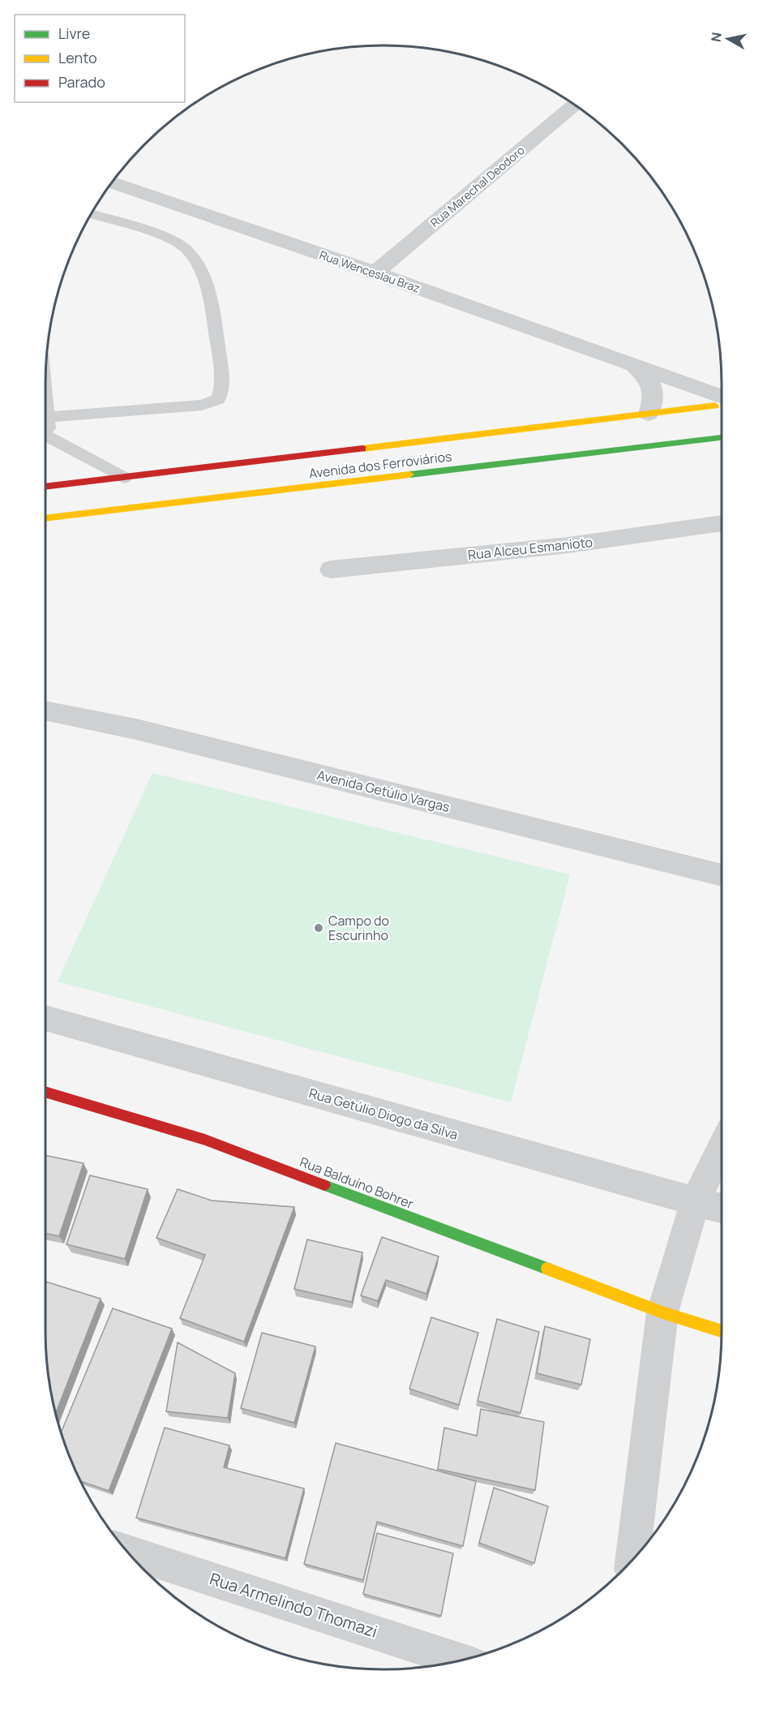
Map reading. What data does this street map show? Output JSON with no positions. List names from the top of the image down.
{
  "streets": {
    "main road": ["Avenida dos Ferroviários", "Rua Balduíno Bohrer"],
    "street": [
      "Rua Marechal Deodoro",
      "Rua Wenceslau Braz",
      "Rua Alceu Esmanioto",
      "Avenida Getúlio Vargas",
      "Rua Getúlio Diogo da Silva",
      "Rua Armelindo Thomazi"
    ]
  },
  "crossings": [
    ["Rua Marechal Deodoro", "Rua Wenceslau Braz"],
    ["Rua Wenceslau Braz", "Avenida dos Ferroviários"]
  ],
  "places": ["Campo do Escurinho"],
  "legend": ["Livre", "Lento", "Parado"],
  "north": "left"
}
